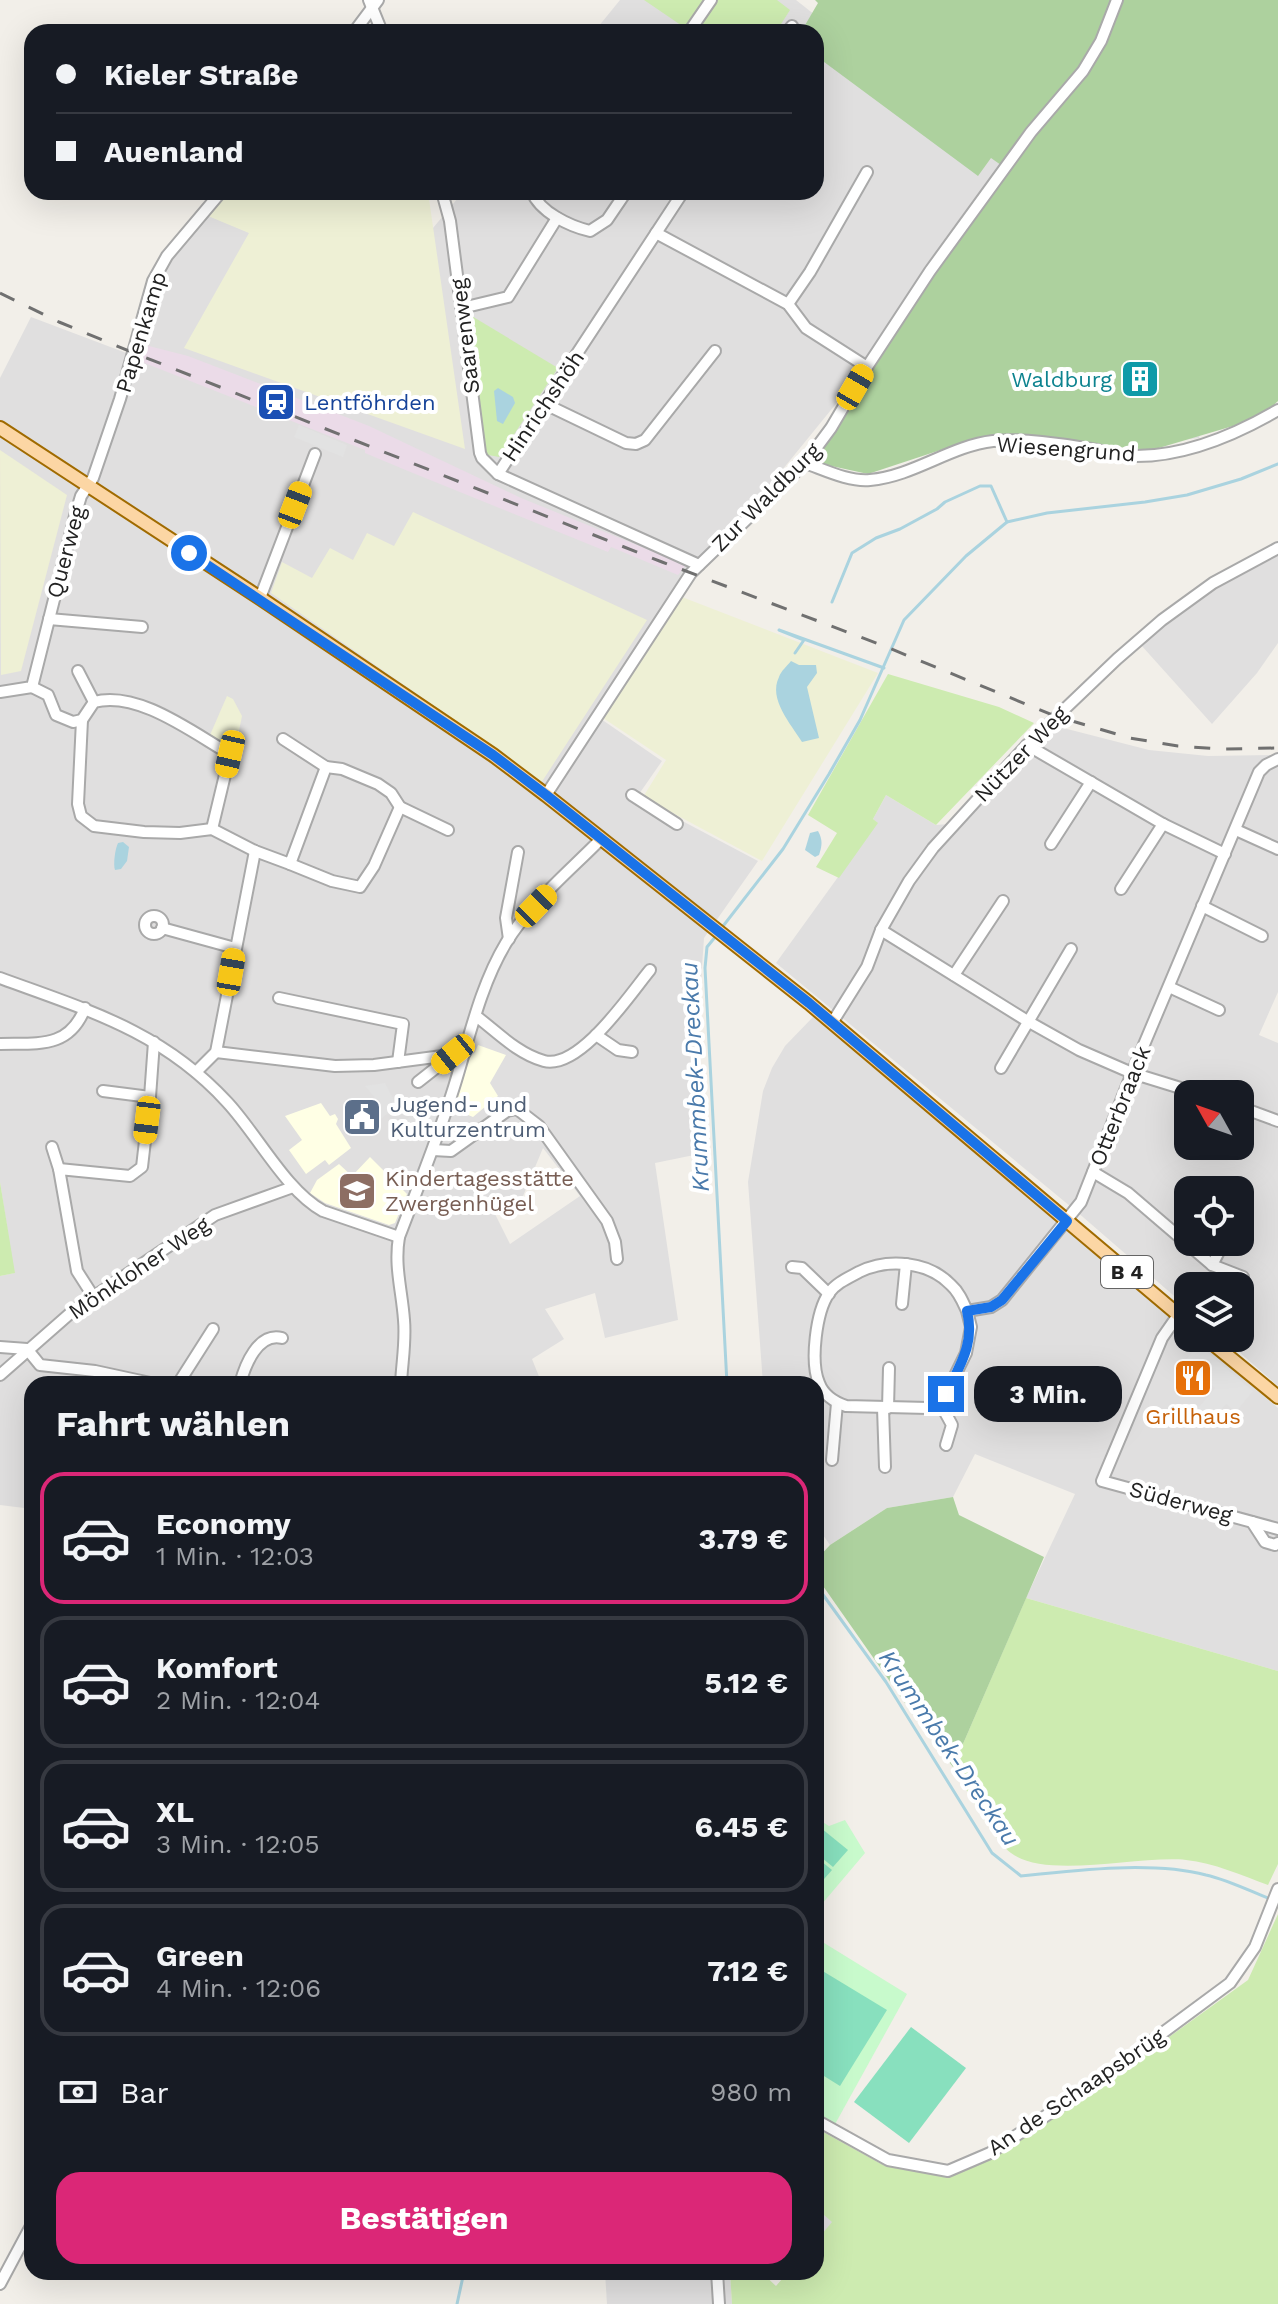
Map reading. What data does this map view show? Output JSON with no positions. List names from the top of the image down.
{
  "streets": {
    "main road": ["B 4"],
    "street": [
      "Papenkamp",
      "Saarenweg",
      "Hinrichshöh",
      "Wiesengrund",
      "Zur Waldburg",
      "Querweg",
      "Nützer Weg",
      "Otterbraack",
      "Mönkloher Weg",
      "Süderweg",
      "An de Schaapsbrüg"
    ]
  },
  "crossings": [
    ["Papenkamp", "Querweg"],
    ["Papenkamp", "B 4"],
    ["Saarenweg", "Hinrichshöh"],
    ["Hinrichshöh", "Zur Waldburg"],
    ["Wiesengrund", "Zur Waldburg"],
    ["Zur Waldburg", "B 4"],
    ["Querweg", "B 4"],
    ["Nützer Weg", "B 4"],
    ["Otterbraack", "B 4"]
  ],
  "water": ["Krummbek-Dreckau"],
  "places": {
    "building": ["Waldburg"],
    "station": ["Lentföhrden"],
    "public building": ["Jugend- und Kulturzentrum"],
    "school or university": ["Kindertagesstätte Zwergenhügel"],
    "restaurant": ["Grillhaus"]
  },
  "north": "top left",
  "page": {
    "banner": ["Kieler Straße", "Auenland"],
    "bubble": "3 Min.",
    "heading": "Fahrt wählen",
    "list": [
      {
        "name": "Economy",
        "note": "1 Min. · 12:03",
        "value": "3.79 €"
      },
      {
        "name": "Komfort",
        "note": "2 Min. · 12:04",
        "value": "5.12 €"
      },
      {
        "name": "XL",
        "note": "3 Min. · 12:05",
        "value": "6.45 €"
      },
      {
        "name": "Green",
        "note": "4 Min. · 12:06",
        "value": "7.12 €"
      }
    ],
    "pay": ["Bar", "980 m"],
    "buttons": "Bestätigen"
  }
}
